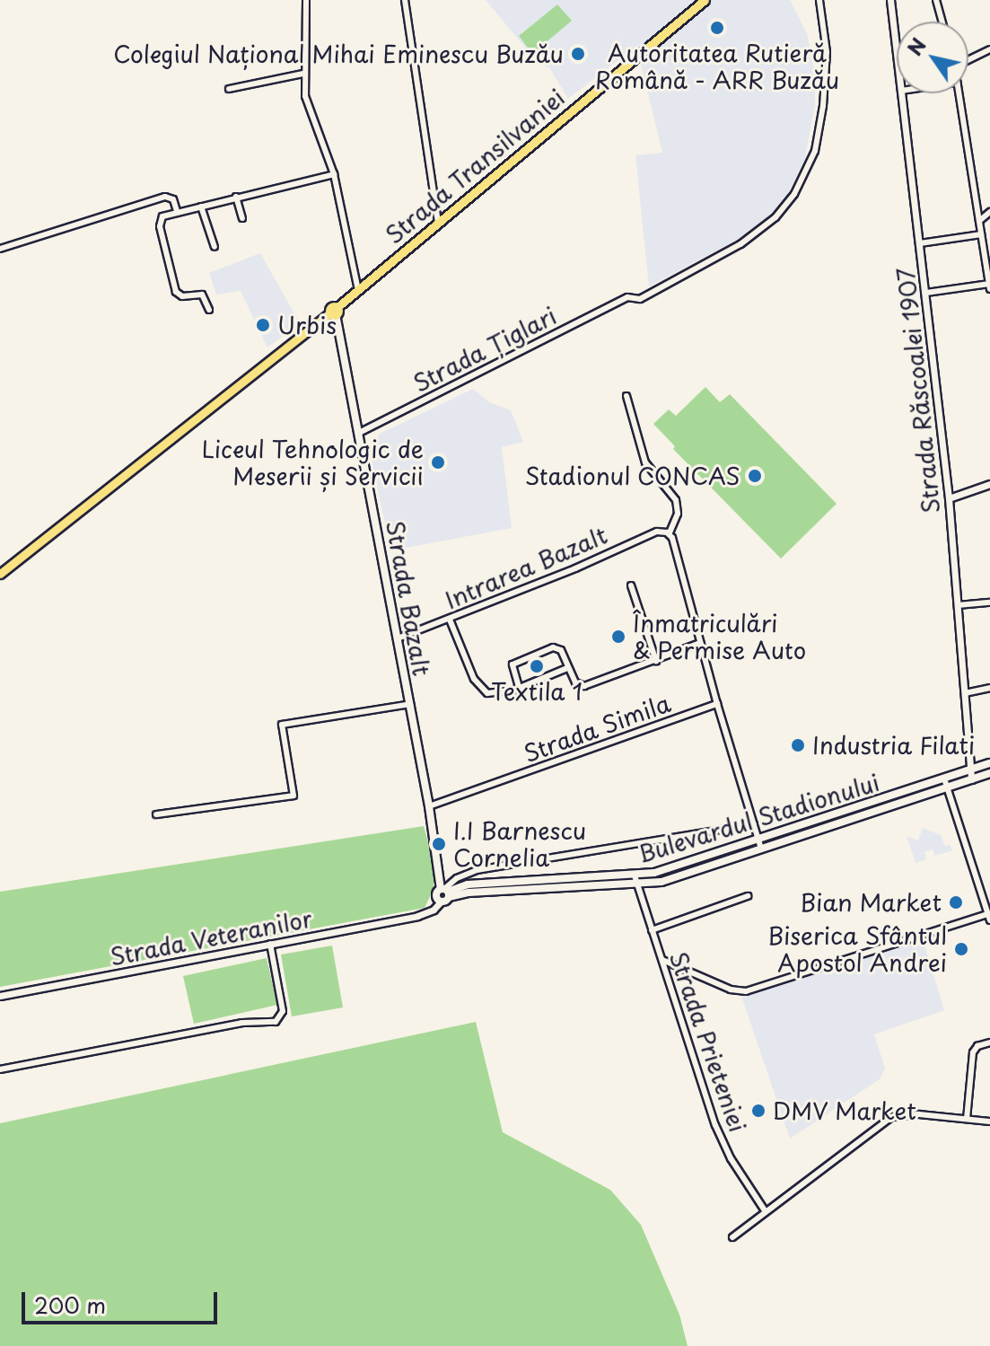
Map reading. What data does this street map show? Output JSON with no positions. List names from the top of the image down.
{
  "streets": {
    "main road": ["Strada Transilvaniei", "Strada Bazalt", "Bulevardul Stadionului"],
    "street": [
      "Strada Țiglari",
      "Strada Răscoalei 1907",
      "Intrarea Bazalt",
      "Strada Simila",
      "Strada Veteranilor",
      "Strada Prieteniei"
    ]
  },
  "crossings": [
    ["Strada Transilvaniei", "Strada Bazalt"],
    ["Strada Țiglari", "Strada Bazalt"],
    ["Strada Răscoalei 1907", "Bulevardul Stadionului"],
    ["Intrarea Bazalt", "Strada Bazalt"],
    ["Strada Bazalt", "Strada Simila"],
    ["Strada Bazalt", "Bulevardul Stadionului"],
    ["Strada Bazalt", "Strada Veteranilor"],
    ["Bulevardul Stadionului", "Strada Veteranilor"],
    ["Bulevardul Stadionului", "Strada Prieteniei"]
  ],
  "places": [
    "Autoritatea Rutieră Română - ARR Buzău",
    "Colegiul Național Mihai Eminescu Buzău",
    "Urbis",
    "Liceul Tehnologic de Meserii și Servicii",
    "Stadionul CONCAS",
    "Înmatriculări & Permise Auto",
    "Textila 1",
    "Industria Filati",
    "I.I Barnescu Cornelia",
    "Bian Market",
    "Biserica Sfântul Apostol Andrei",
    "DMV Market"
  ],
  "scale_bar": "200 m",
  "north": "top left"
}
